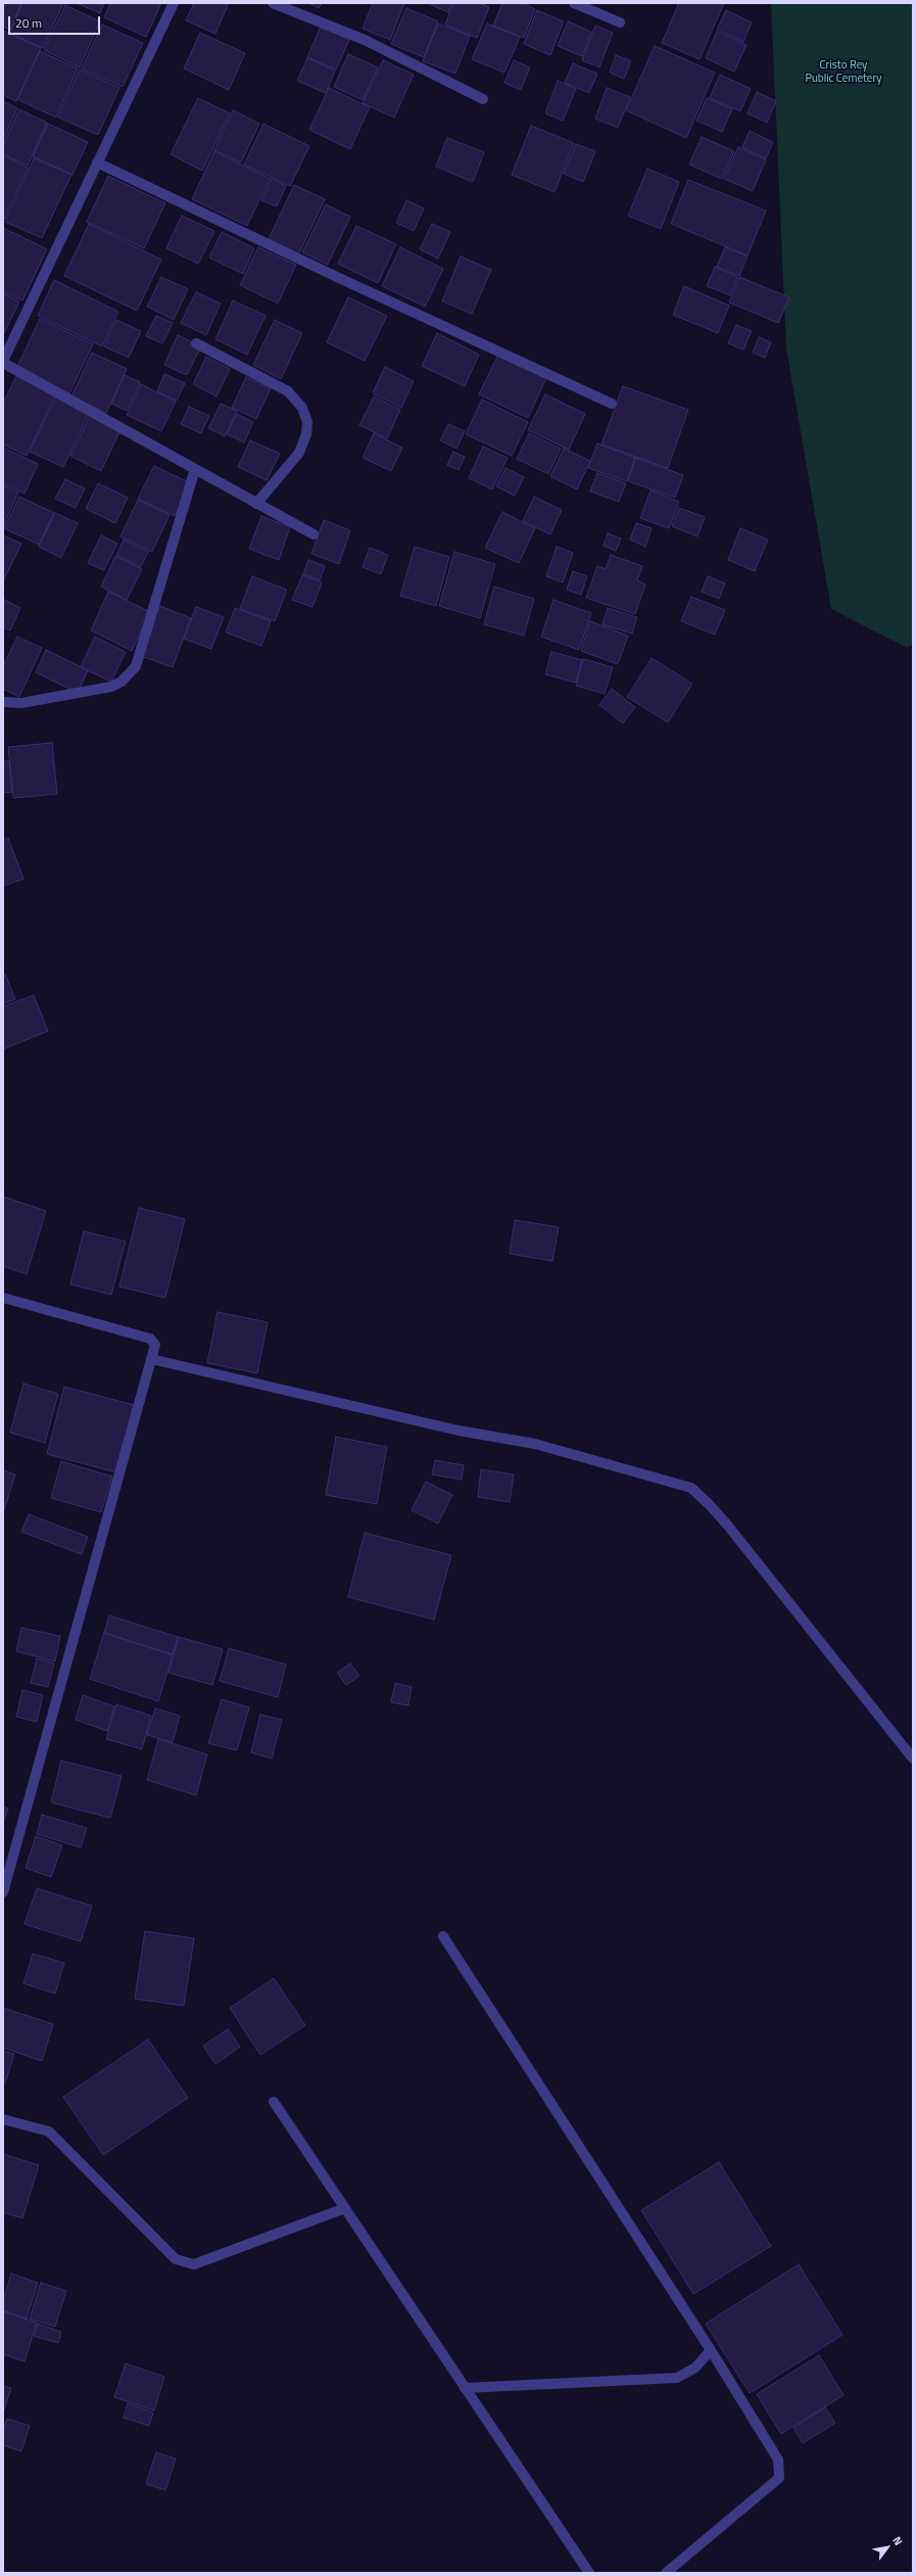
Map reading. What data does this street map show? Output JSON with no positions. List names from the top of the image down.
{
  "parks": ["Cristo Rey Public Cemetery"],
  "scale_bar": "20 m",
  "north": "top right"
}
